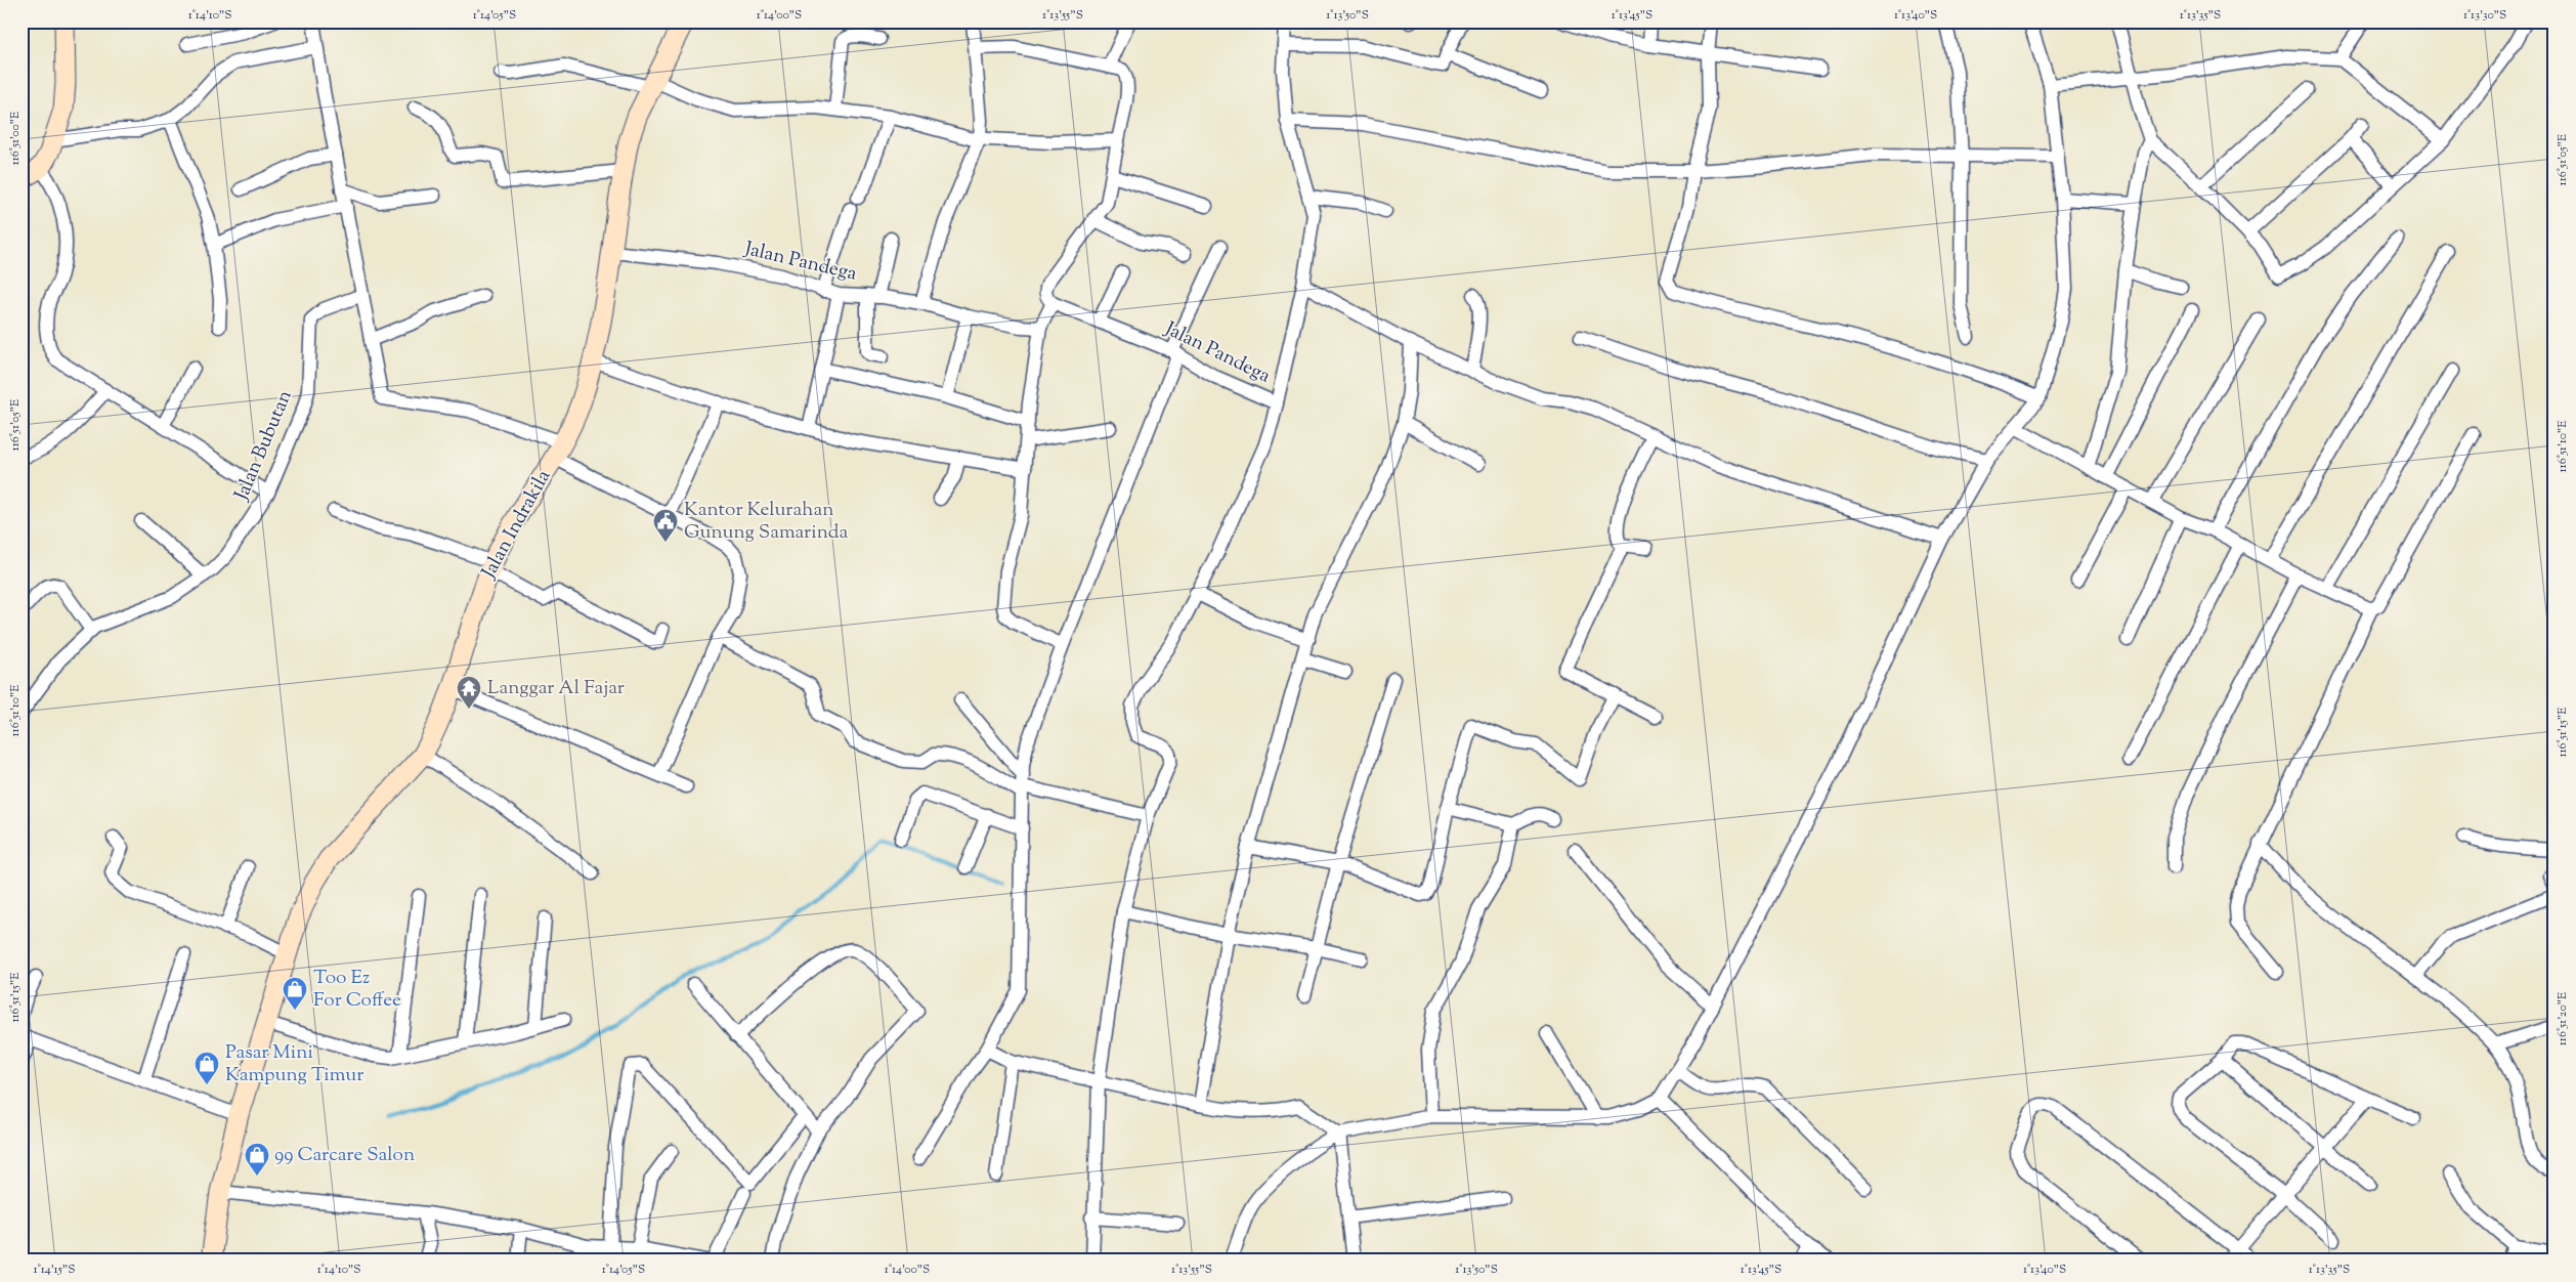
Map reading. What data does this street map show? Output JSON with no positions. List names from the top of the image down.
{
  "streets": {
    "street": ["Jalan Pandega", "Jalan Bubutan", "Jalan Indrakila"]
  },
  "crossings": [
    ["Jalan Pandega", "Jalan Indrakila"]
  ],
  "places": {
    "public building": ["Kantor Kelurahan Gunung Samarinda"],
    "temple": ["Langgar Al Fajar"],
    "shop": ["Too Ez For Coffee", "Pasar Mini Kampung Timur", "99 Carcare Salon"]
  },
  "coordinates": [
    "1°14'10\"S",
    "1°14'05\"S",
    "1°14'00\"S",
    "1°13'55\"S",
    "1°13'50\"S",
    "1°13'45\"S",
    "1°13'40\"S",
    "1°13'35\"S",
    "1°13'30\"S",
    "116°51'00\"E",
    "116°51'05\"E",
    "116°51'10\"E",
    "116°51'15\"E",
    "116°51'20\"E",
    "1°14'15\"S"
  ]
}
